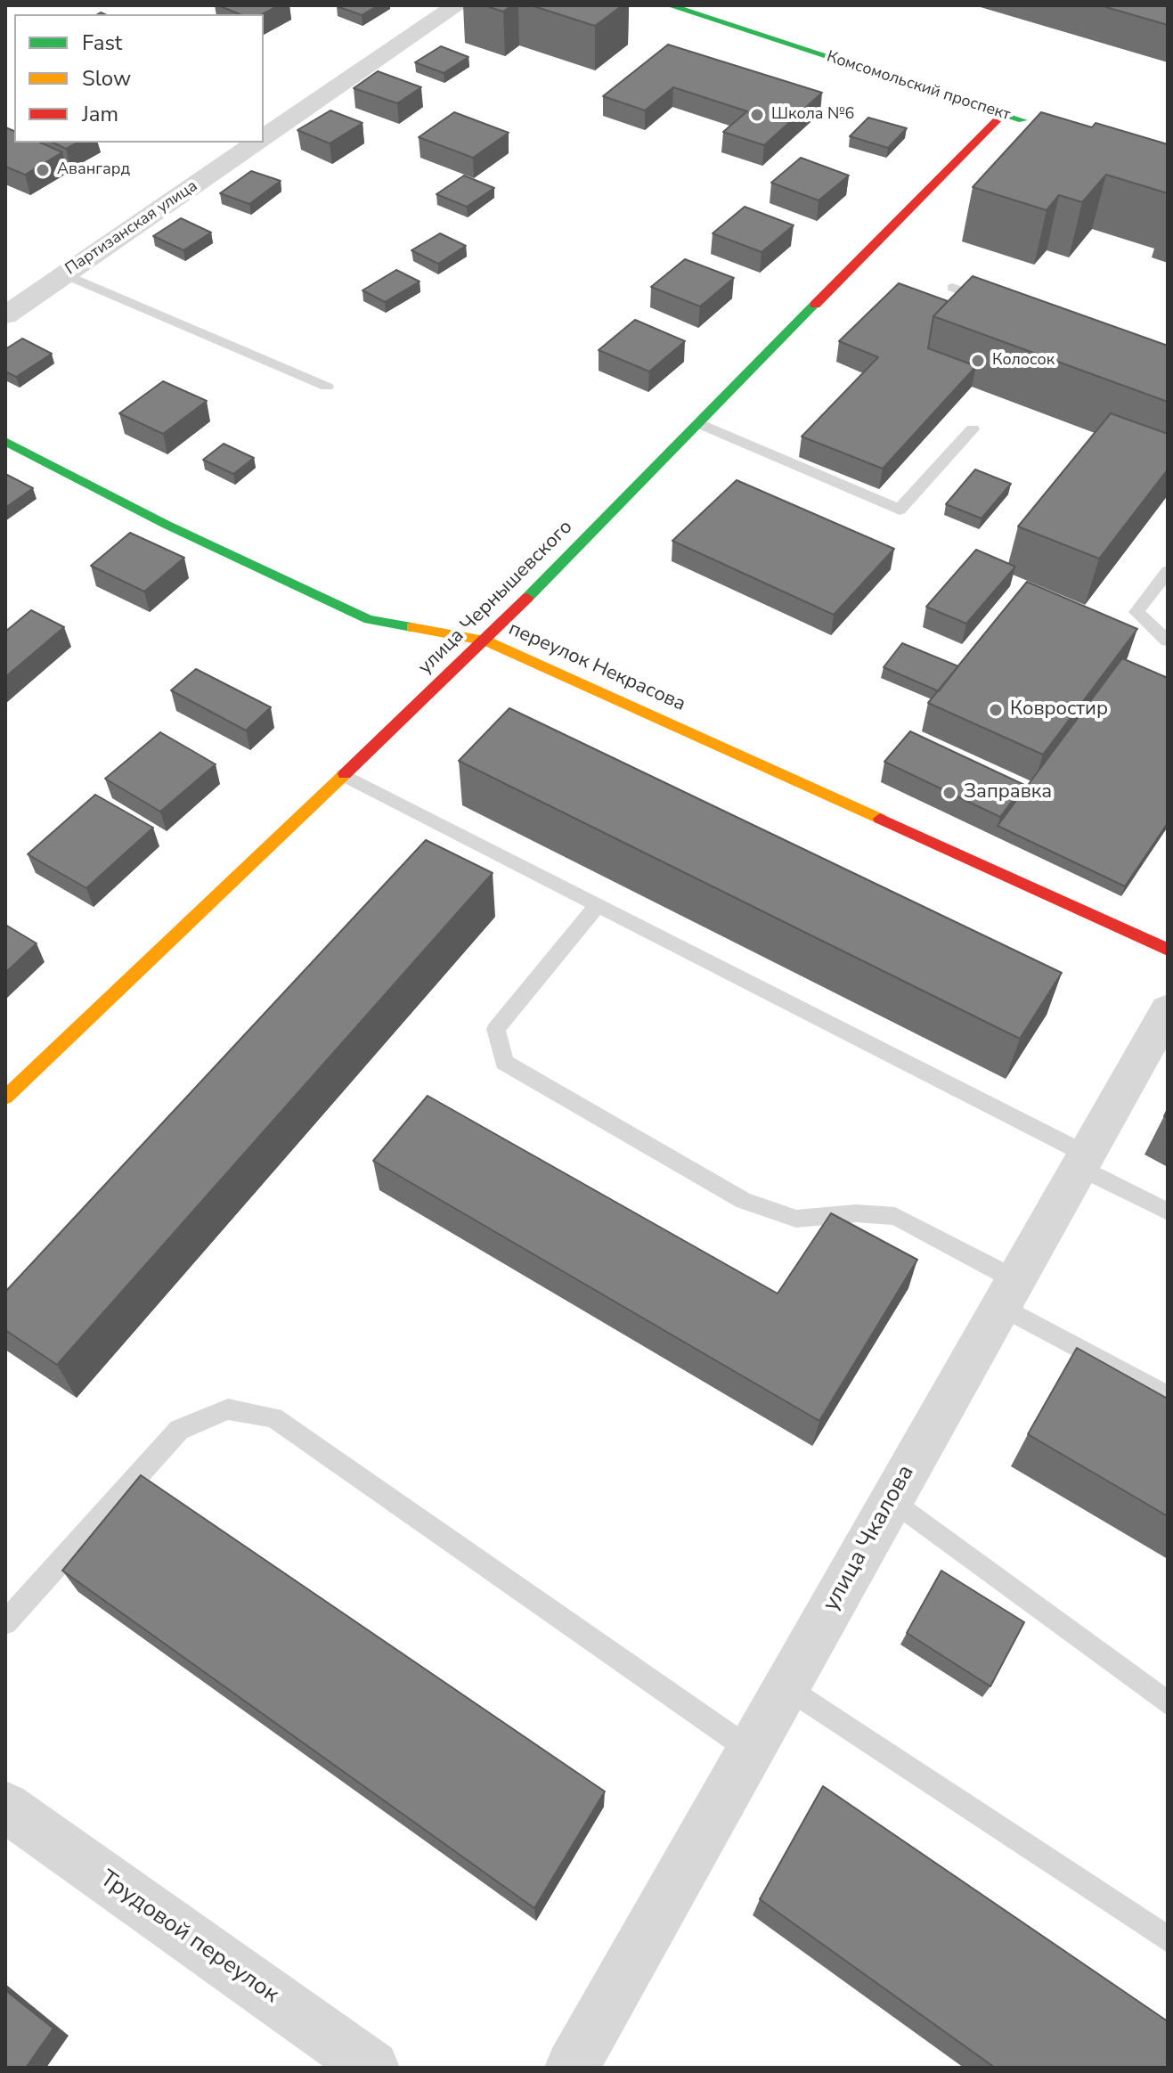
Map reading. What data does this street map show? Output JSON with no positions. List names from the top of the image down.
{
  "streets": {
    "street": [
      "Комсомольский проспект",
      "Партизанская улица",
      "улица Чернышевского",
      "переулок Некрасова",
      "улица Чкалова",
      "Трудовой переулок"
    ]
  },
  "crossings": [
    ["Комсомольский проспект", "улица Чернышевского"],
    ["улица Чернышевского", "переулок Некрасова"]
  ],
  "places": [
    "Школа №6",
    "Авангард",
    "Колосок",
    "Ковростир",
    "Заправка"
  ],
  "legend": ["Fast", "Slow", "Jam"]
}
